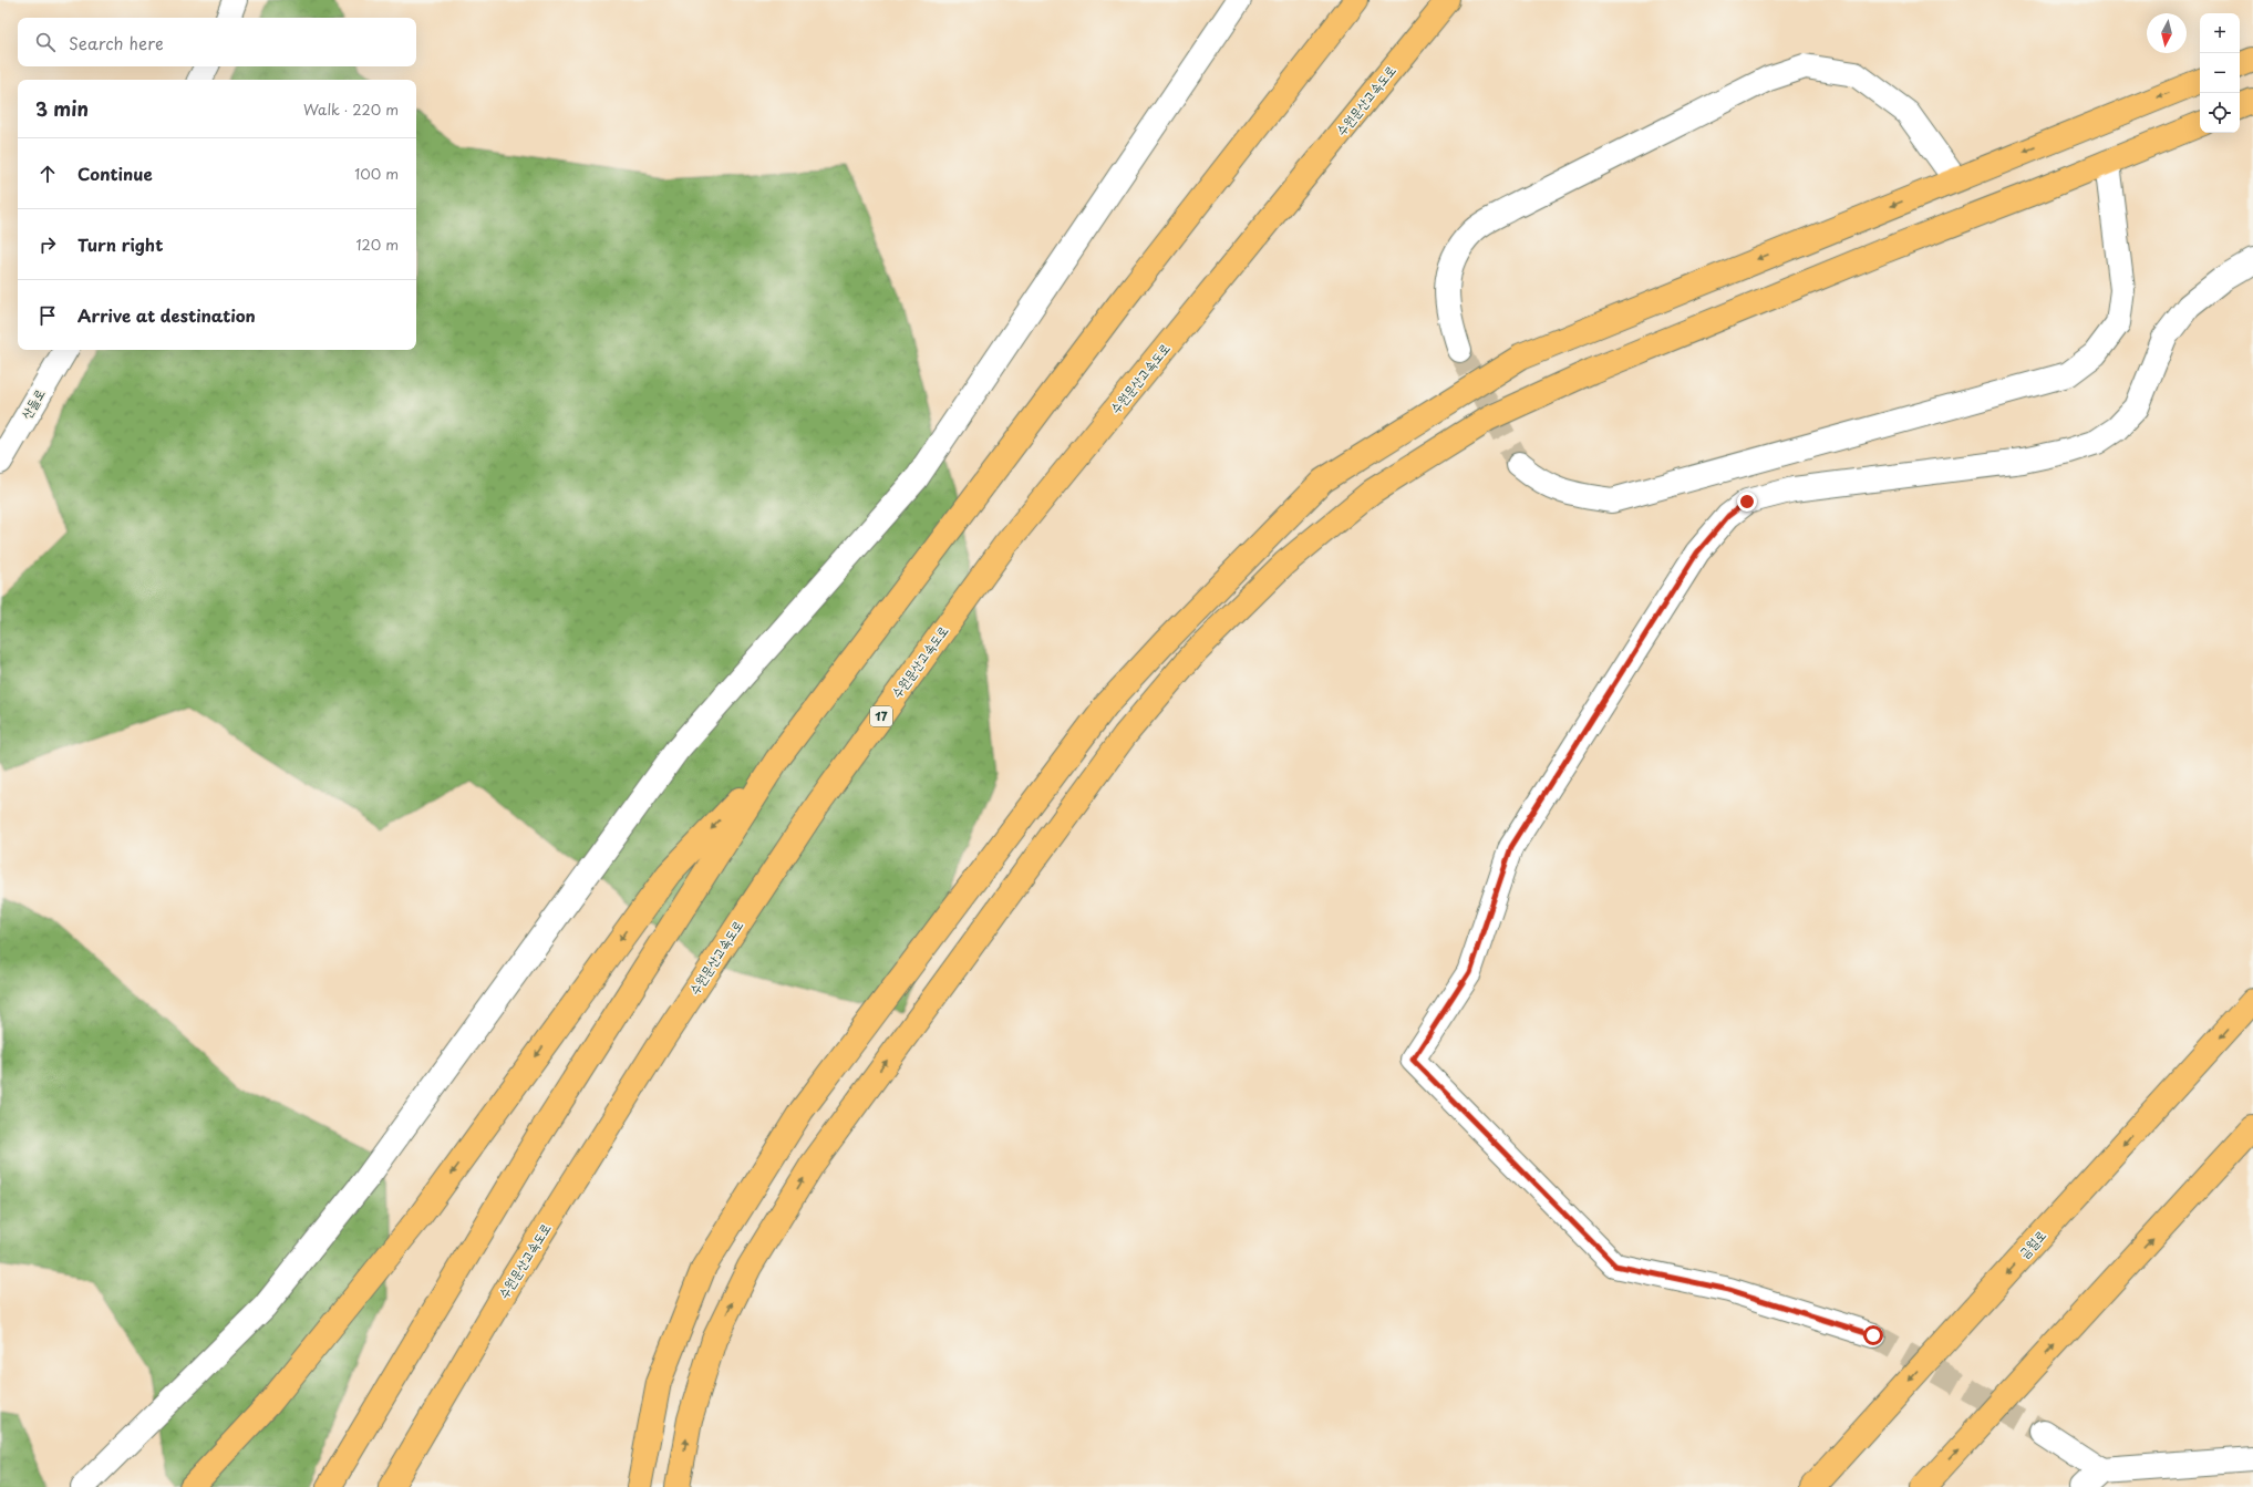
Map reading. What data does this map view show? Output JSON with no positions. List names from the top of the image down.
{
  "streets": {
    "main road": ["수원문산고속도로", "17", "금월로"],
    "street": ["산들로"]
  },
  "north": "bottom",
  "page": {
    "map_buttons": ["+", "−"],
    "search": "Search here",
    "heading": ["3 min", "Walk · 220 m"],
    "list": [
      ["Continue", "100 m"],
      ["Turn right", "120 m"],
      "Arrive at destination"
    ]
  }
}
